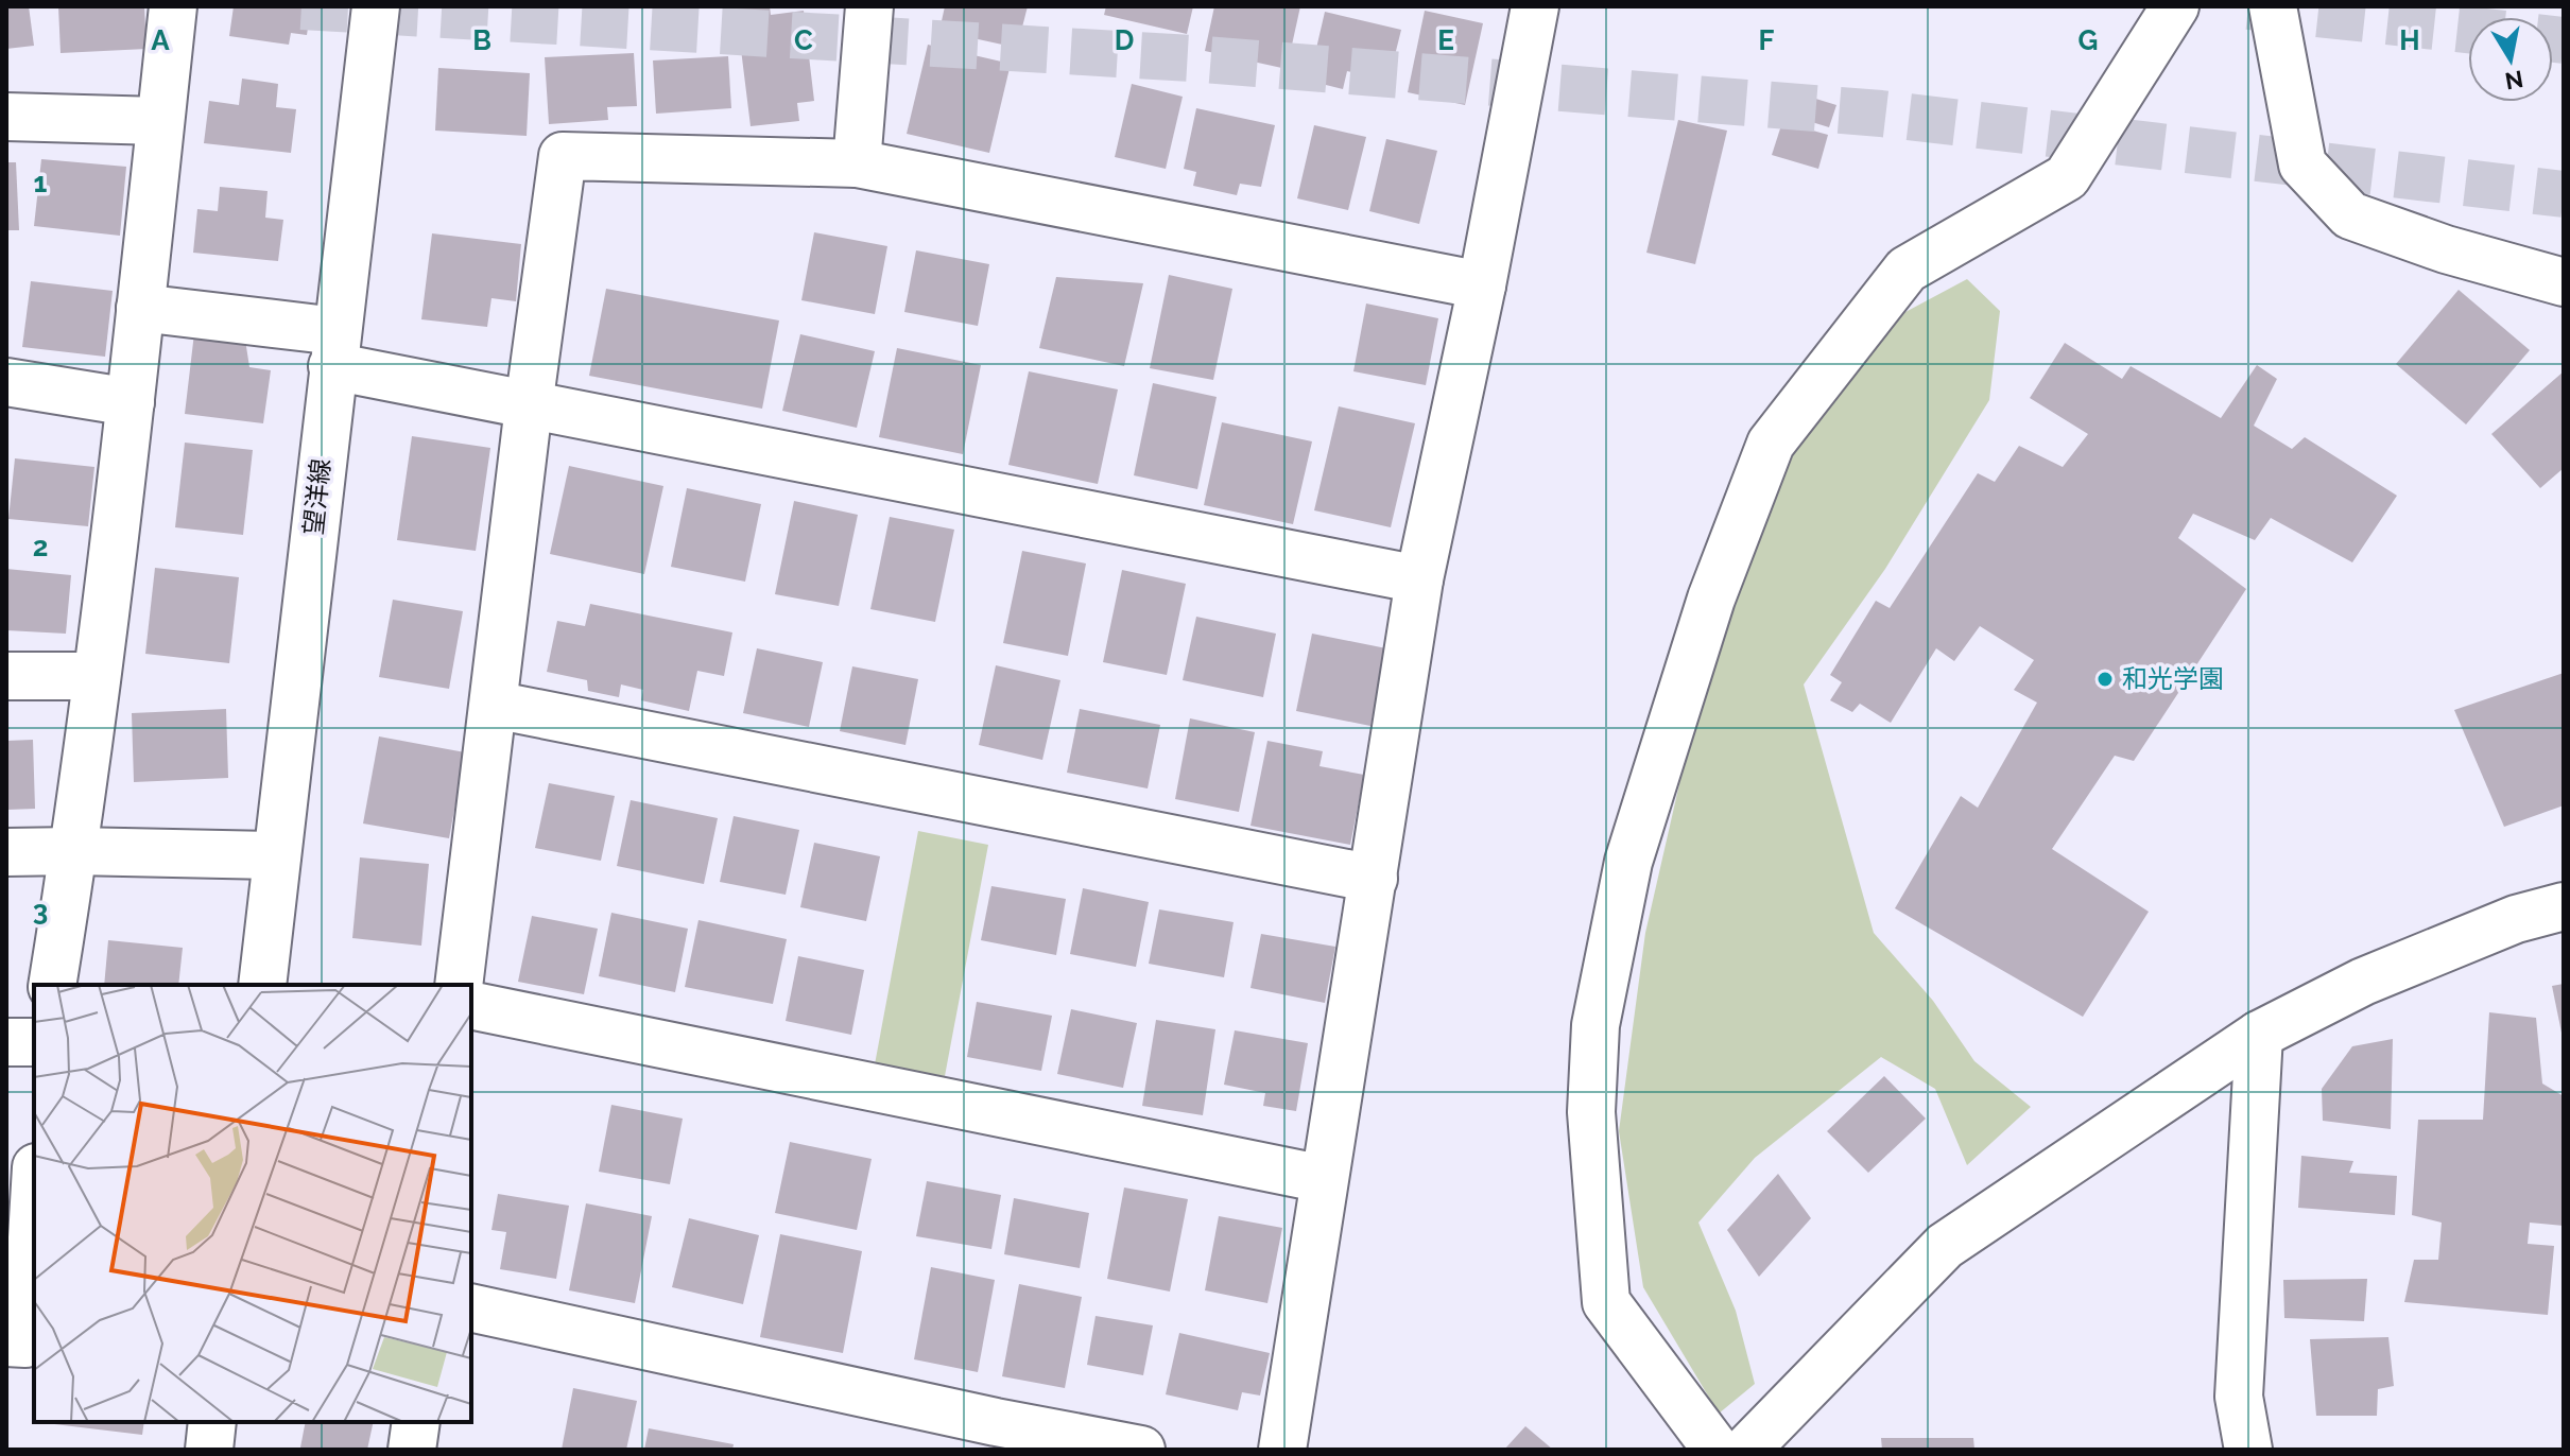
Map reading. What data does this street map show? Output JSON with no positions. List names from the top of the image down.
{
  "streets": {
    "street": ["望洋線"]
  },
  "places": ["和光学園"],
  "north": "bottom",
  "grid": {
    "columns": [
      "A",
      "B",
      "C",
      "D",
      "E",
      "F",
      "G",
      "H"
    ],
    "rows": ["1", "2", "3"]
  }
}
